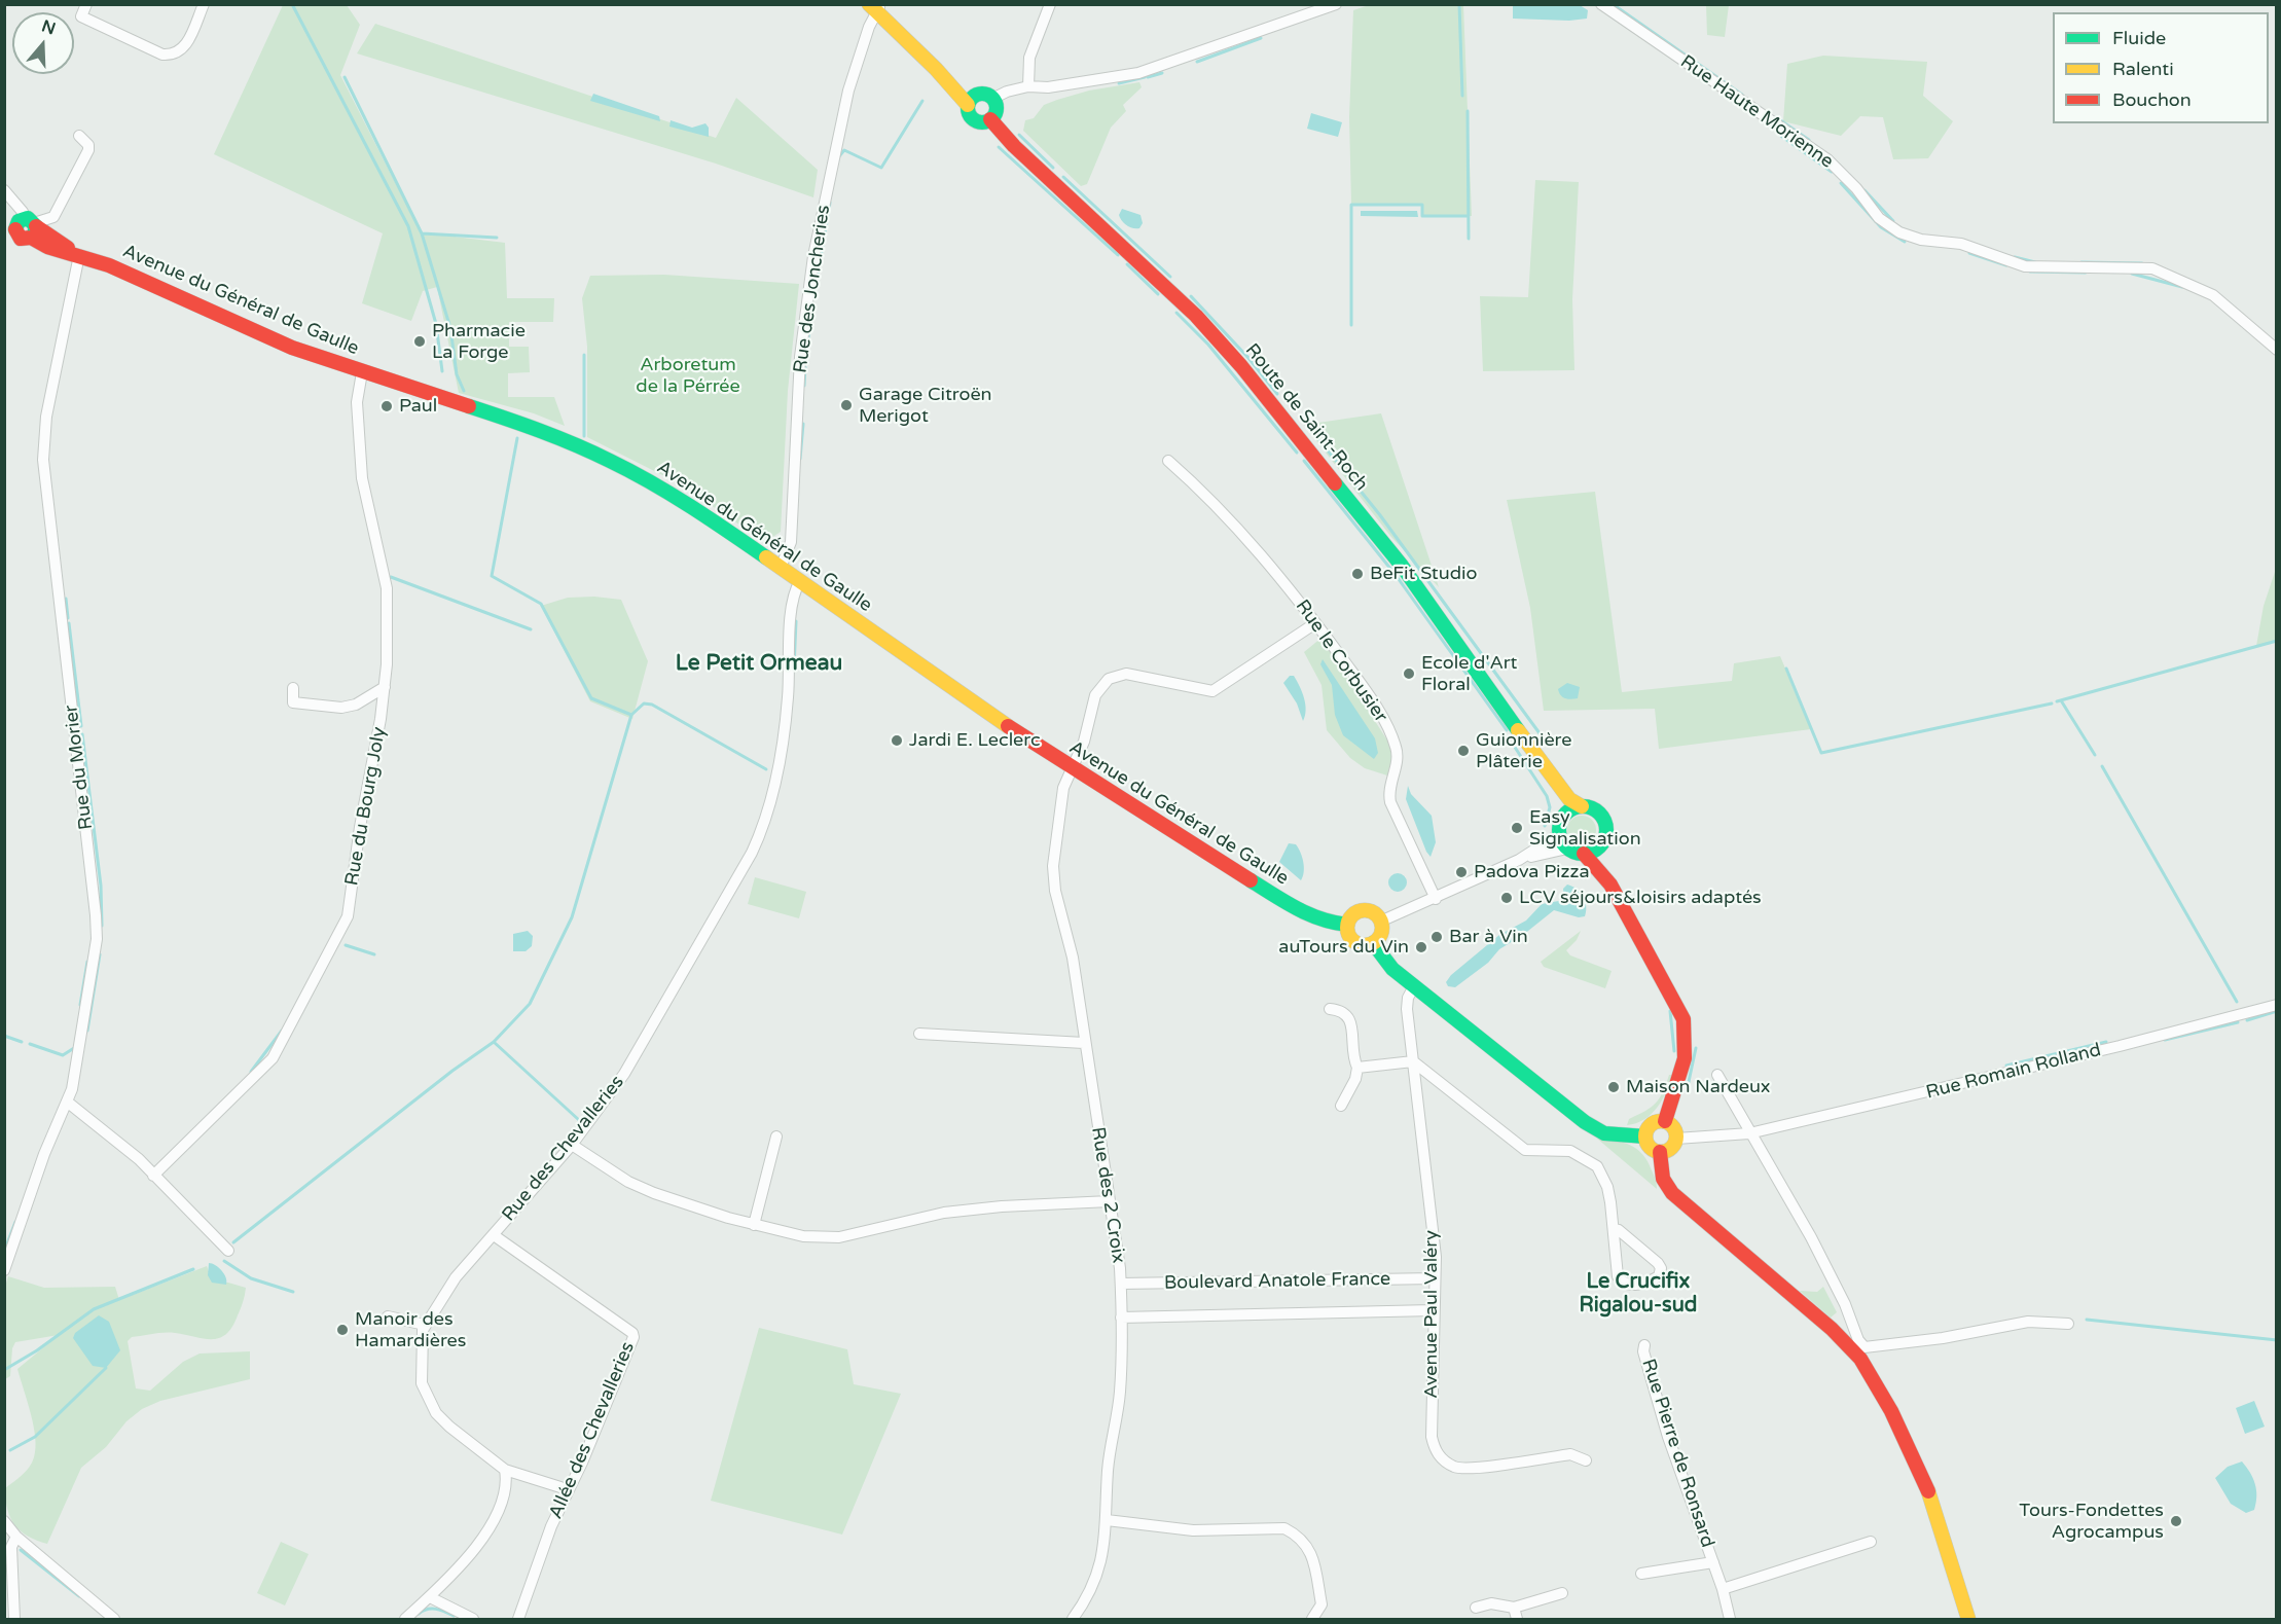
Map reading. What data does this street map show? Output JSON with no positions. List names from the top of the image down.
{
  "streets": {
    "street": [
      "Rue Haute Morienne",
      "Rue des Joncheries",
      "Avenue du Général de Gaulle",
      "Route de Saint-Roch",
      "Rue le Corbusier",
      "Rue du Morier",
      "Rue du Bourg Joly",
      "Rue Romain Rolland",
      "Rue des Chevalleries",
      "Rue des 2 Croix",
      "Boulevard Anatole France",
      "Avenue Paul Valéry",
      "Allée des Chevalleries",
      "Rue Pierre de Ronsard"
    ]
  },
  "crossings": [
    ["Rue des Joncheries", "Avenue du Général de Gaulle"],
    ["Avenue du Général de Gaulle", "Rue du Morier"],
    ["Avenue du Général de Gaulle", "Rue du Bourg Joly"],
    ["Avenue du Général de Gaulle", "Rue des Chevalleries"],
    ["Avenue du Général de Gaulle", "Rue des 2 Croix"],
    ["Rue le Corbusier", "Rue des 2 Croix"],
    ["Rue des Chevalleries", "Allée des Chevalleries"],
    ["Rue des 2 Croix", "Boulevard Anatole France"],
    ["Boulevard Anatole France", "Avenue Paul Valéry"]
  ],
  "districts": ["Le Petit Ormeau", "Le Crucifix Rigalou-sud"],
  "parks": ["Arboretum de la Pérrée"],
  "places": [
    "Pharmacie La Forge",
    "Garage Citroën Merigot",
    "Paul",
    "BeFit Studio",
    "Ecole d'Art Floral",
    "Jardi E. Leclerc",
    "Guionnière Plâterie",
    "Easy Signalisation",
    "Padova Pizza",
    "LCV séjours&loisirs adaptés",
    "Bar à Vin",
    "auTours du Vin",
    "Maison Nardeux",
    "Manoir des Hamardières",
    "Tours-Fondettes Agrocampus"
  ],
  "legend": ["Fluide", "Ralenti", "Bouchon"],
  "north": "top"
}
